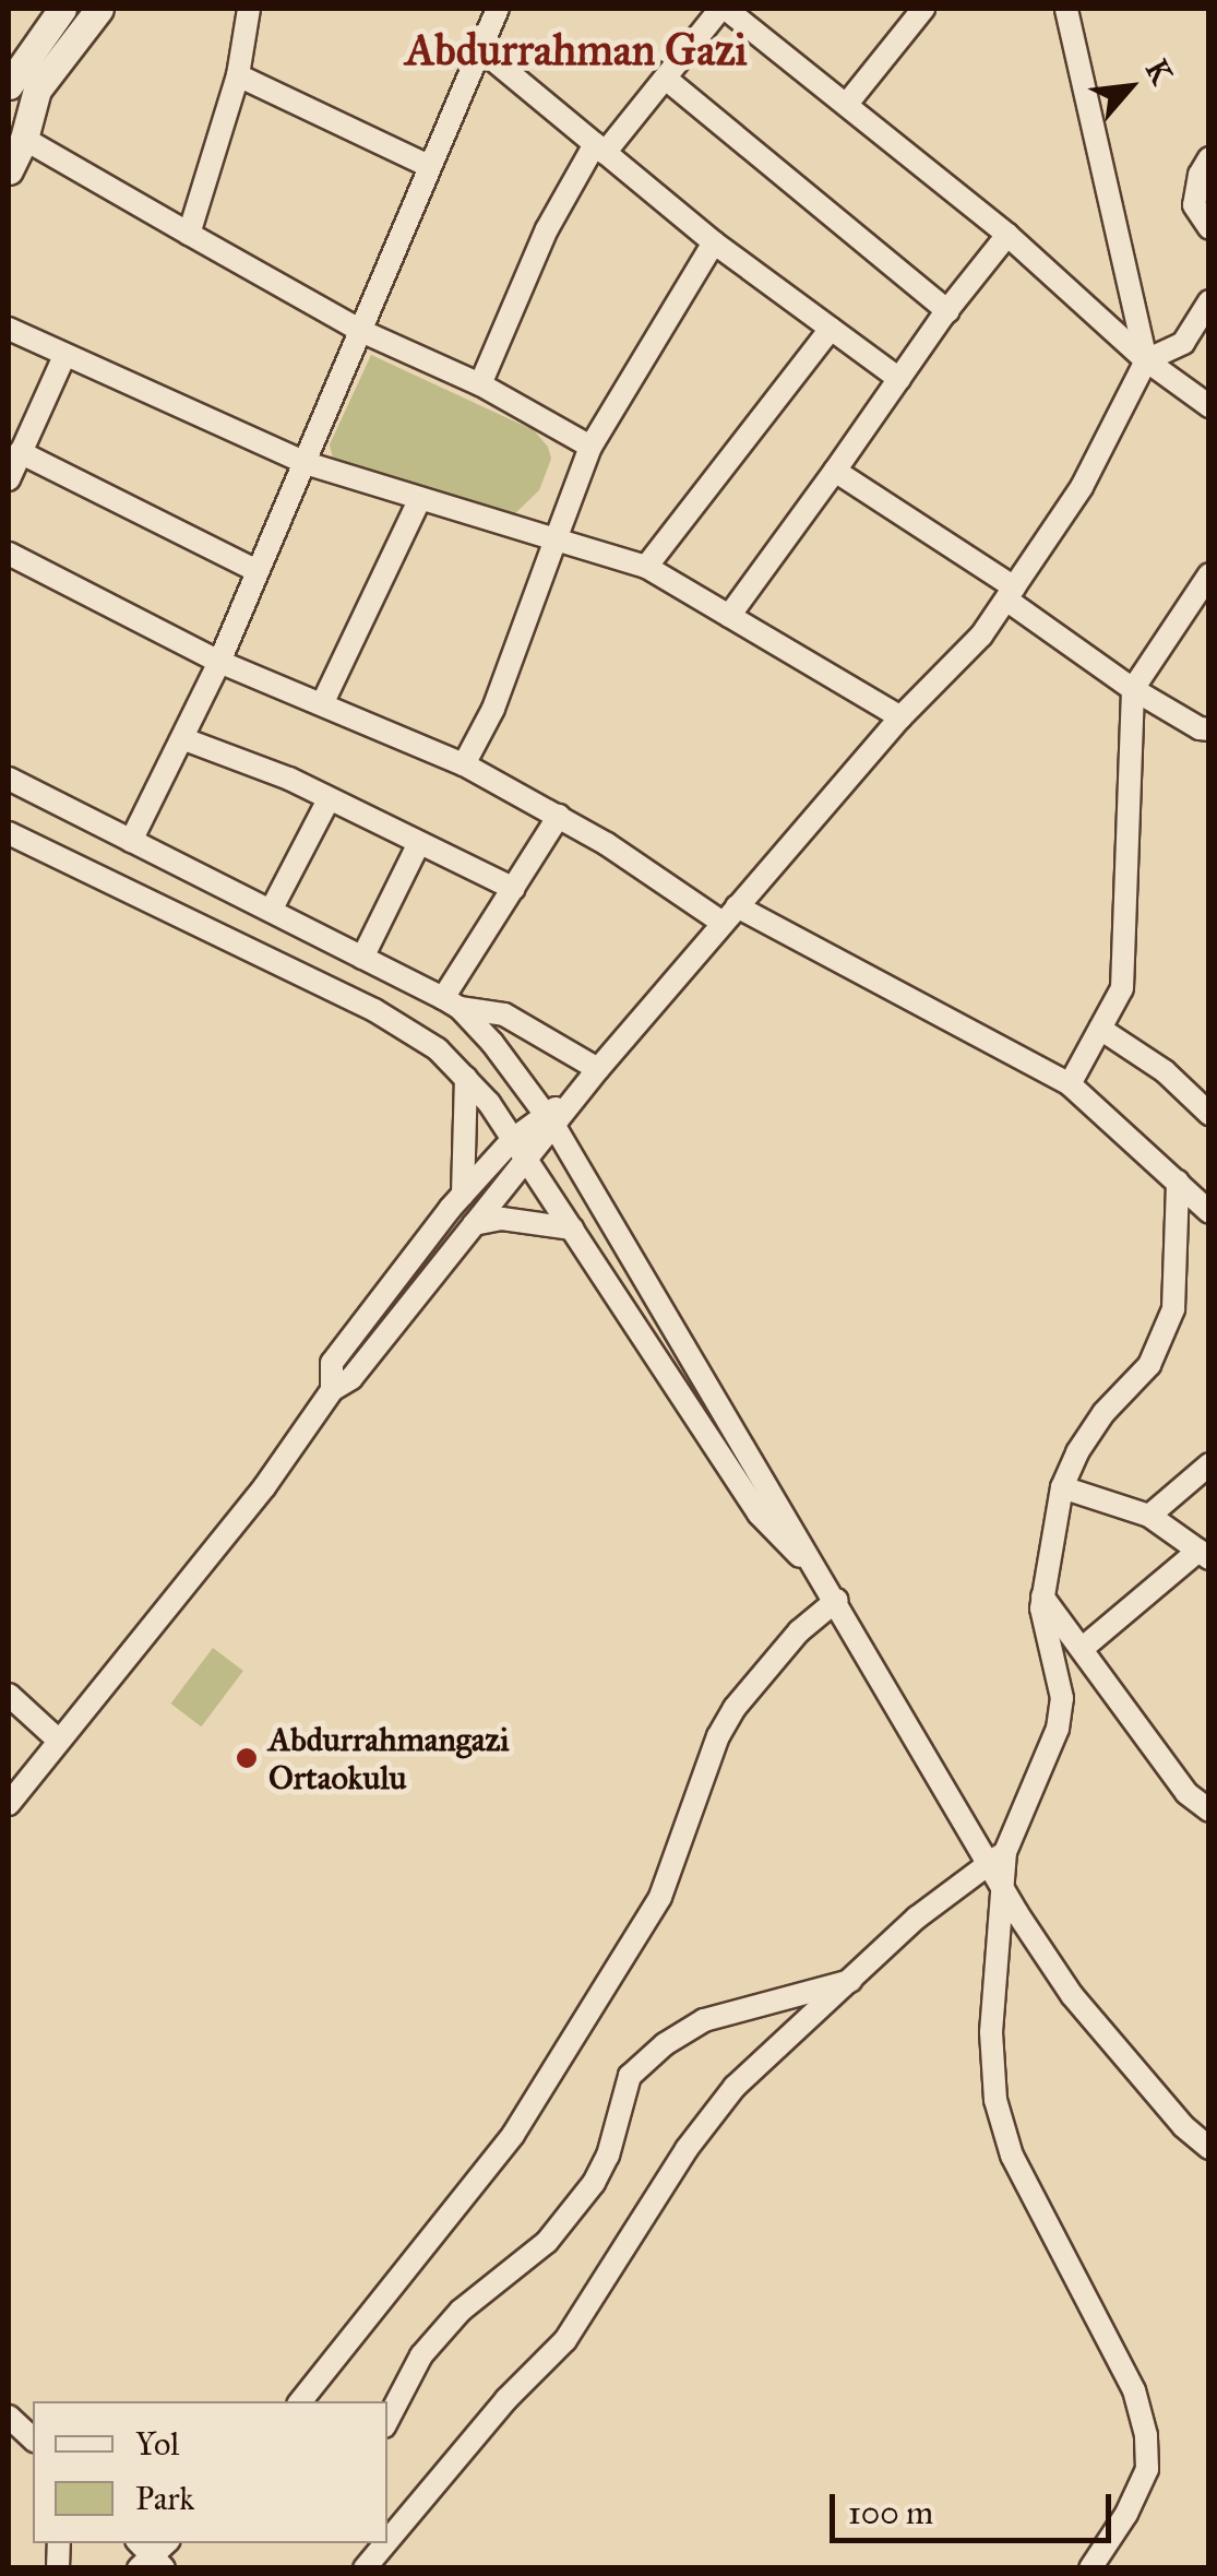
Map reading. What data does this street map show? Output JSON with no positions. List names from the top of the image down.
{
  "districts": ["Abdurrahman Gazi"],
  "places": ["Abdurrahmangazi Ortaokulu"],
  "legend": ["Yol", "Park"],
  "scale_bar": "100 m",
  "north": "top right"
}
